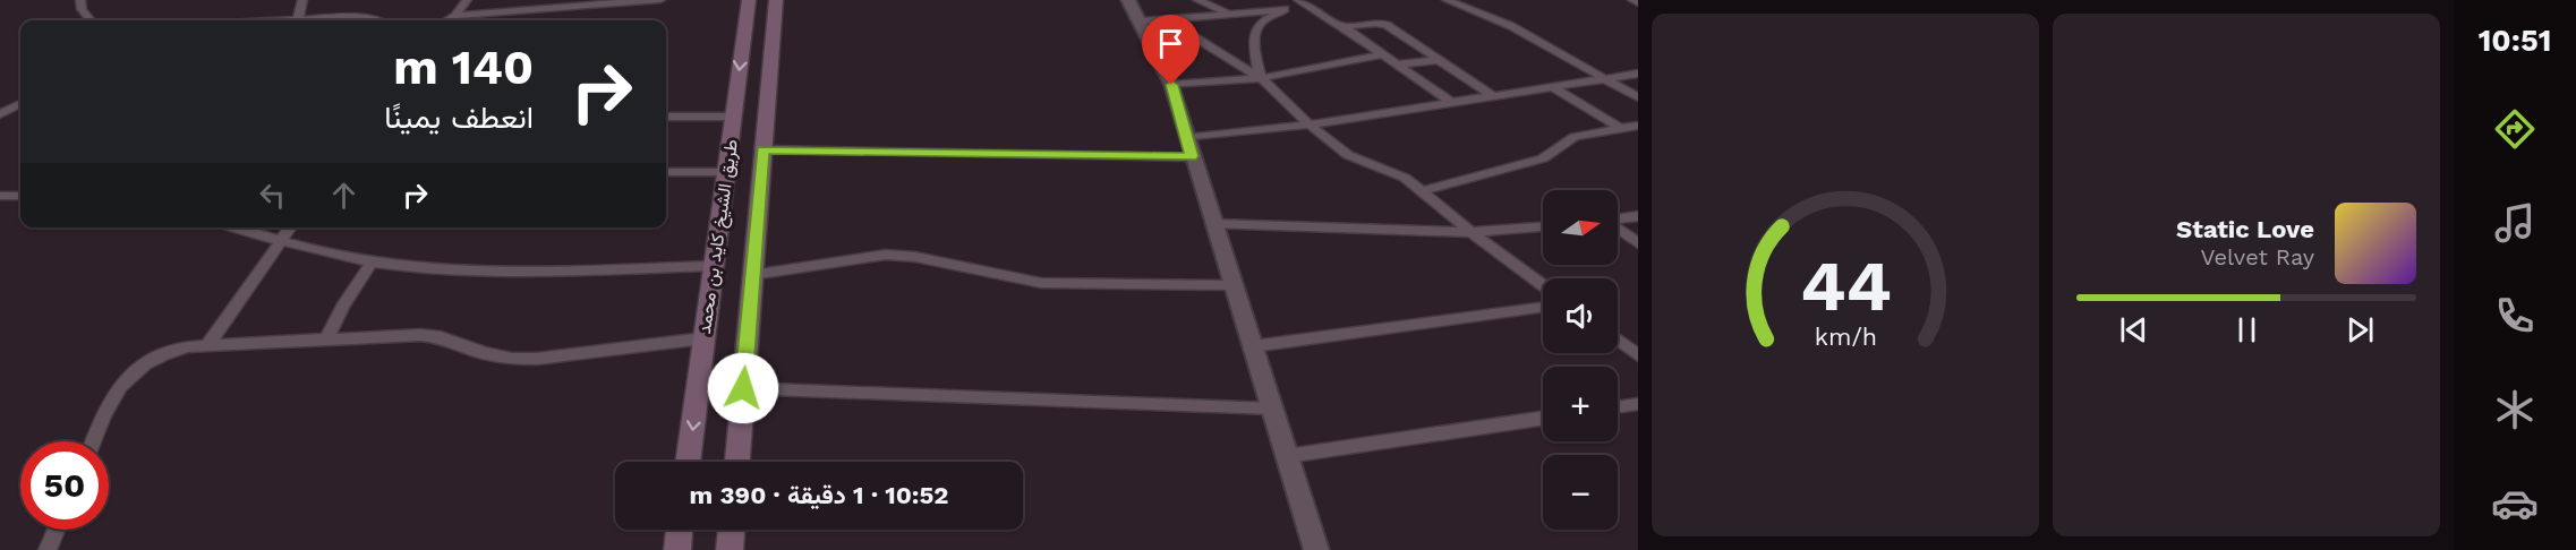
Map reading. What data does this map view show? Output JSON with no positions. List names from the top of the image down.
{
  "streets": {
    "main road": ["طريق الشيخ كايد بن محمد"]
  },
  "north": "right",
  "page": {
    "tabs": "10:51",
    "turn": ["140 m", "انعطف يمينًا"],
    "map_buttons": ["+", "−"],
    "song": ["Static Love", "Velvet Ray"],
    "limit": "50",
    "trip": "10:52 · 1 دقيقة · 390 m",
    "gauge": ["44", "km/h"]
  }
}
